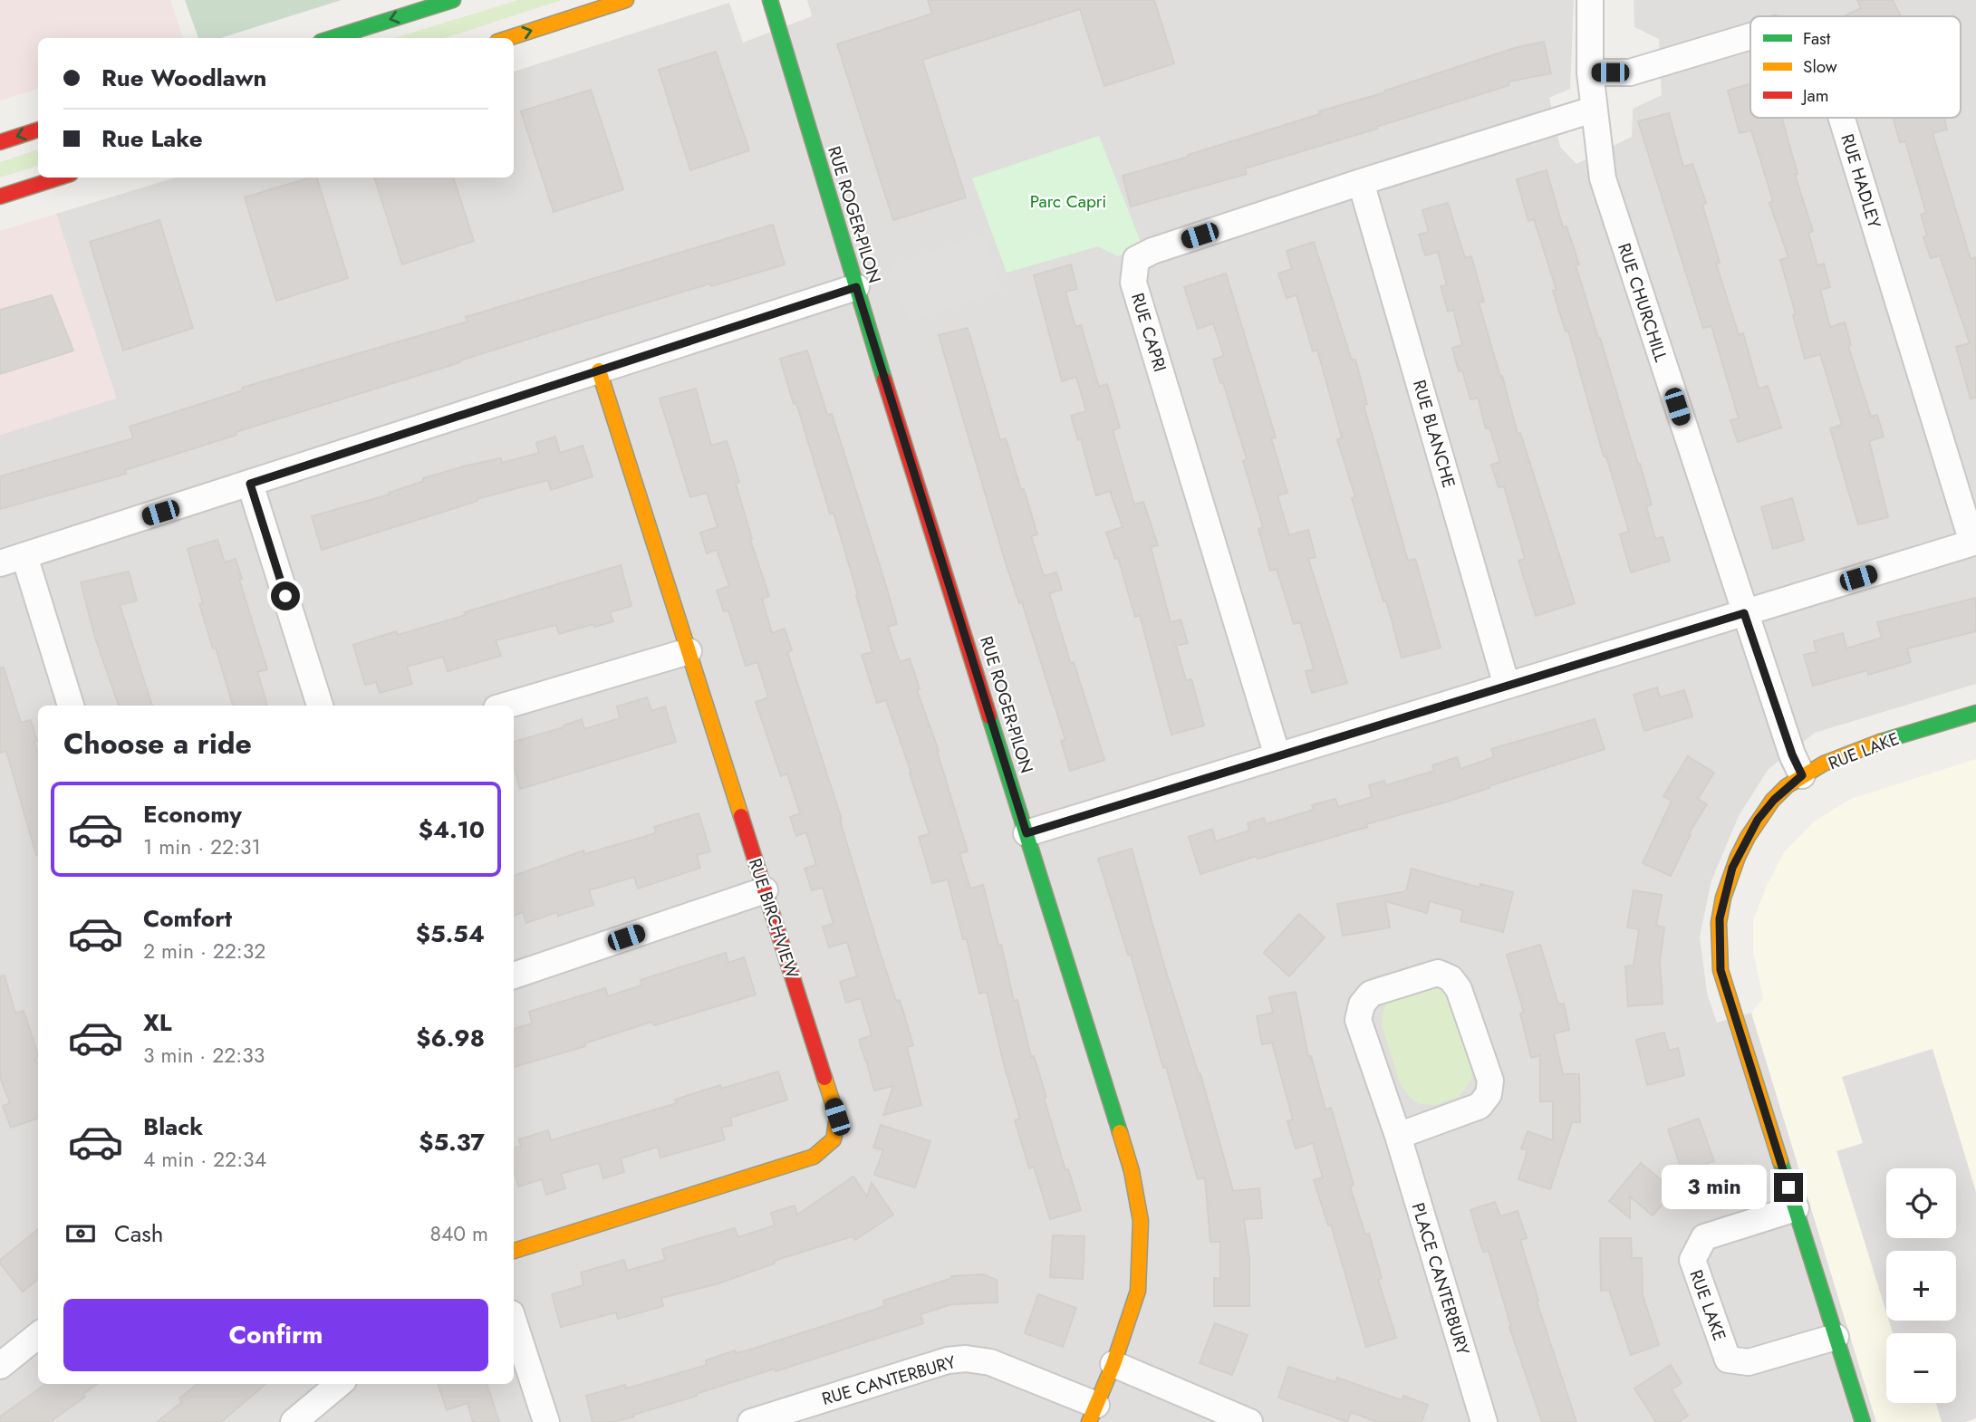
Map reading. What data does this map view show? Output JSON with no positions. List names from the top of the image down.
{
  "streets": {
    "street": [
      "RUE HADLEY",
      "RUE ROGER-PILON",
      "RUE CHURCHILL",
      "RUE CAPRI",
      "RUE BLANCHE",
      "RUE LAKE",
      "RUE BIRCHVIEW",
      "PLACE CANTERBURY",
      "RUE CANTERBURY"
    ]
  },
  "crossings": [
    ["RUE HADLEY", "RUE CHURCHILL"],
    ["RUE ROGER-PILON", "RUE CANTERBURY"],
    ["RUE CHURCHILL", "RUE CAPRI"],
    ["RUE CHURCHILL", "RUE LAKE"],
    ["RUE CAPRI", "RUE BLANCHE"]
  ],
  "parks": ["Parc Capri"],
  "legend": ["Fast", "Slow", "Jam"],
  "page": {
    "banner": ["Rue Woodlawn", "Rue Lake"],
    "heading": "Choose a ride",
    "list": [
      {
        "name": "Economy",
        "note": "1 min · 22:31",
        "value": "$4.10"
      },
      {
        "name": "Comfort",
        "note": "2 min · 22:32",
        "value": "$5.54"
      },
      {
        "name": "XL",
        "note": "3 min · 22:33",
        "value": "$6.98"
      },
      {
        "name": "Black",
        "note": "4 min · 22:34",
        "value": "$5.37"
      }
    ],
    "bubble": "3 min",
    "map_buttons": ["+", "−"],
    "pay": ["Cash", "840 m"],
    "buttons": "Confirm"
  }
}
